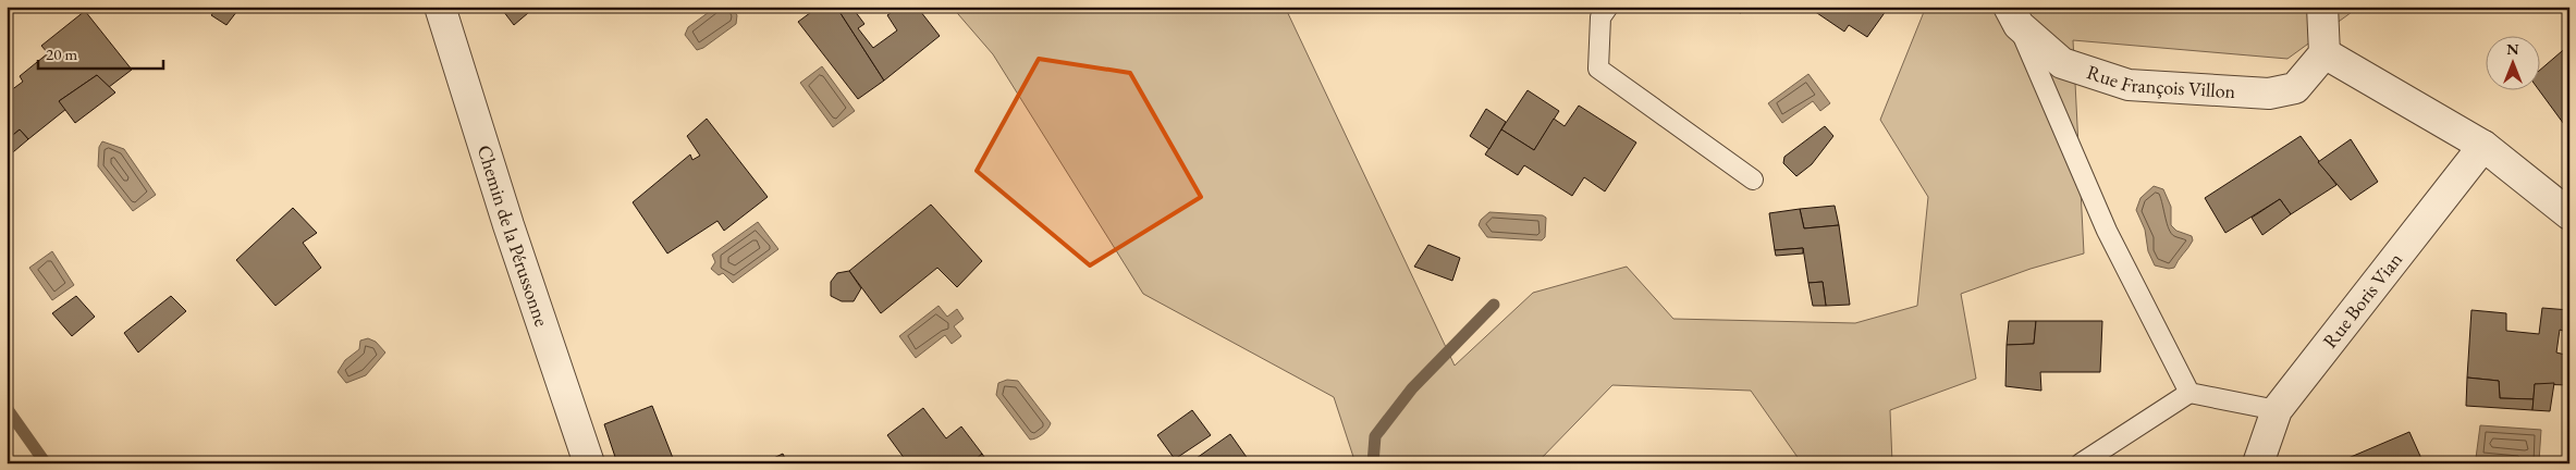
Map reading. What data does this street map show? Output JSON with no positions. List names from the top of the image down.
{
  "streets": {
    "street": ["Rue François Villon", "Chemin de la Pérussonne", "Rue Boris Vian"]
  },
  "scale_bar": "20 m",
  "north": "top"
}
